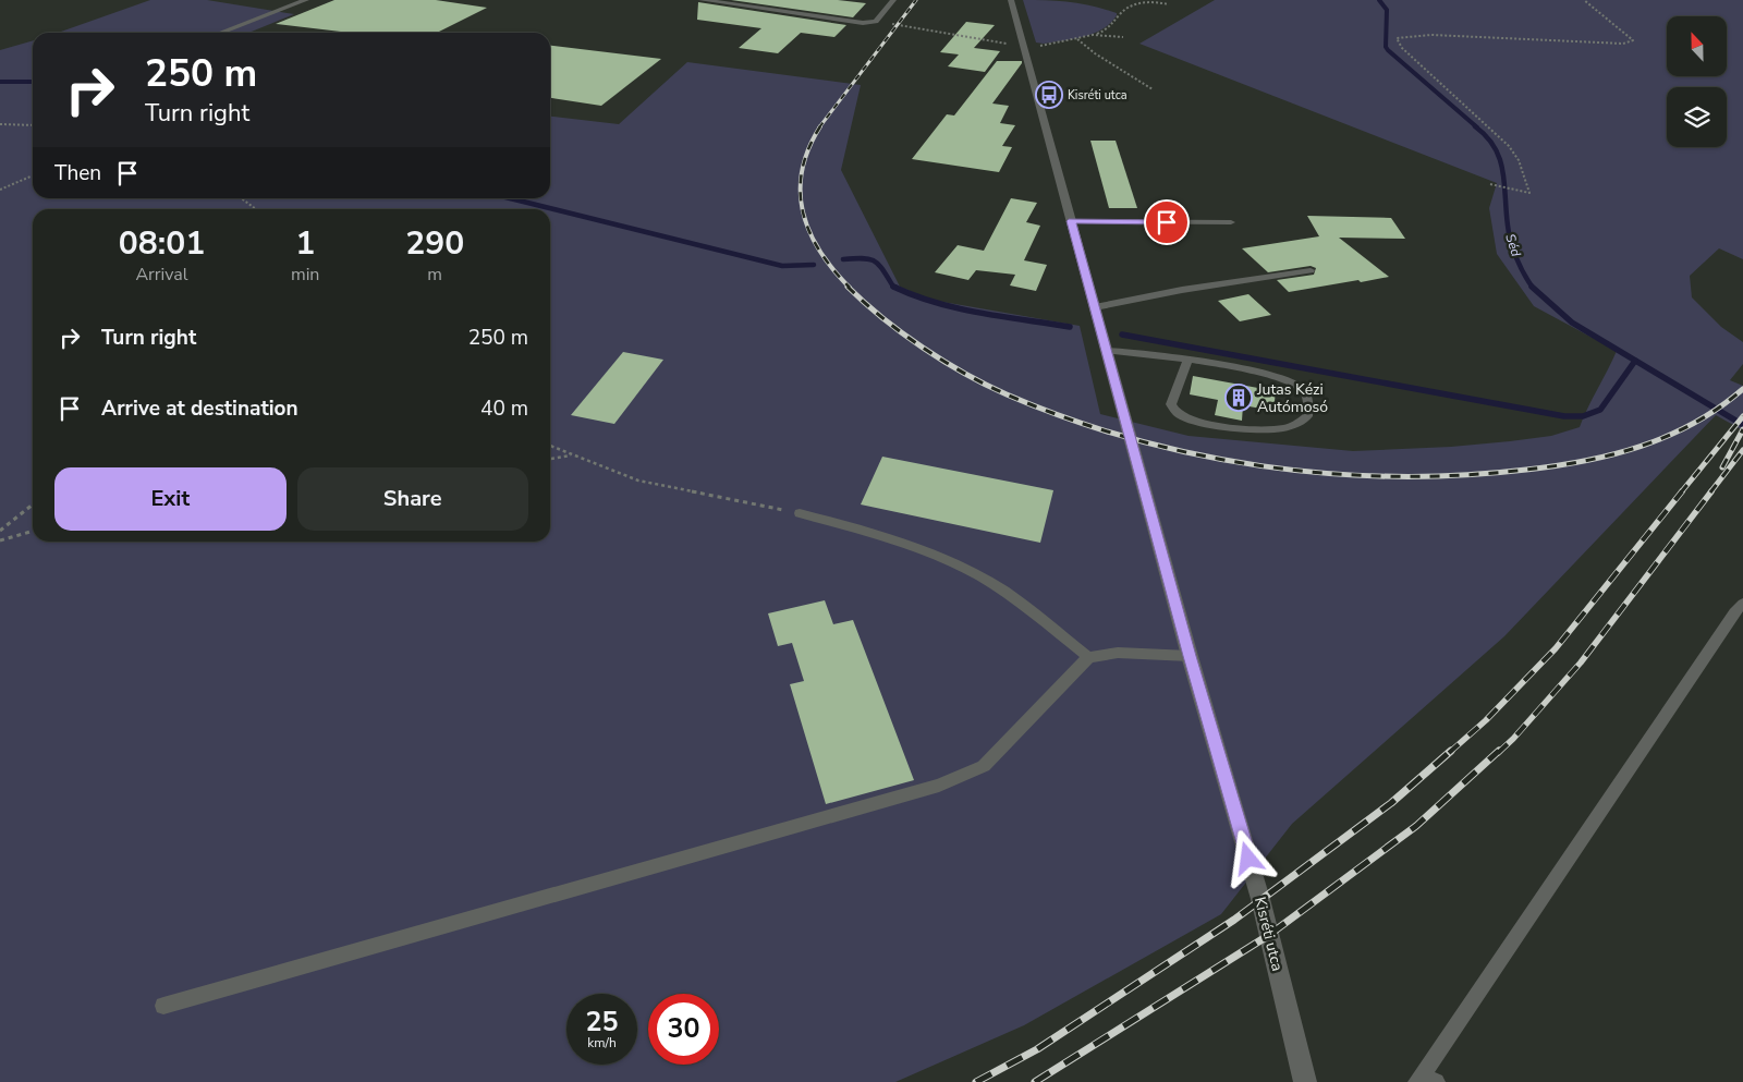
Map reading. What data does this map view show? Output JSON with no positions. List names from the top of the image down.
{
  "streets": {
    "street": ["Kisréti utca"]
  },
  "water": ["Séd"],
  "places": {
    "bus stop": ["Kisréti utca"],
    "building": ["Jutas Kézi Autómosó"]
  },
  "north": "top",
  "page": {
    "turn": ["250 m", "Turn right"],
    "then": "Then",
    "eta": [
      "08:01",
      "Arrival",
      "1",
      "min",
      "290",
      "m"
    ],
    "list": [
      {
        "name": "Turn right",
        "value": "250 m"
      },
      {
        "name": "Arrive at destination",
        "value": "40 m"
      }
    ],
    "buttons": ["Exit", "Share"],
    "speed": "25 km/h",
    "limit": "30"
  }
}
